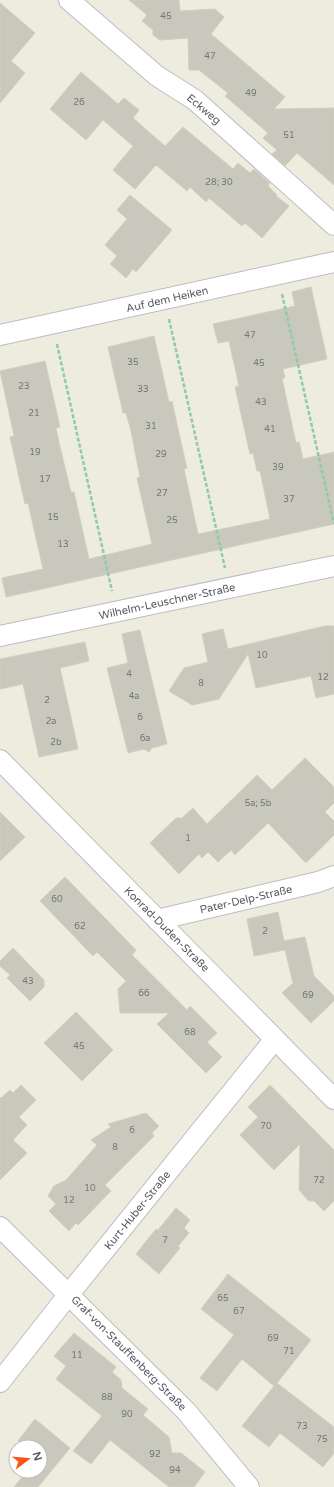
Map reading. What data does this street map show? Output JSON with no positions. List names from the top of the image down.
{
  "streets": {
    "street": [
      "Eckweg",
      "Auf dem Heiken",
      "Wilhelm-Leuschner-Straße",
      "Pater-Delp-Straße",
      "Konrad-Duden-Straße",
      "Kurt-Huber-Straße",
      "Graf-von-Stauffenberg-Straße"
    ]
  },
  "crossings": [
    ["Pater-Delp-Straße", "Konrad-Duden-Straße"],
    ["Konrad-Duden-Straße", "Kurt-Huber-Straße"],
    ["Kurt-Huber-Straße", "Graf-von-Stauffenberg-Straße"]
  ],
  "house_numbers": [
    "45",
    "47",
    "49",
    "26",
    "51",
    "28; 30",
    "47",
    "35",
    "45",
    "23",
    "33",
    "43",
    "21",
    "31",
    "41",
    "19",
    "29",
    "39",
    "17",
    "27",
    "37",
    "15",
    "25",
    "13",
    "10",
    "4",
    "12",
    "8",
    "4a",
    "2",
    "6",
    "2a",
    "6a",
    "2b",
    "5a; 5b",
    "1",
    "60",
    "62",
    "2",
    "43",
    "66",
    "69",
    "68",
    "45",
    "70",
    "6",
    "8",
    "72",
    "10",
    "12",
    "7",
    "65",
    "67",
    "69",
    "71",
    "11",
    "88",
    "90",
    "73",
    "75",
    "92",
    "94"
  ],
  "north": "right"
}
